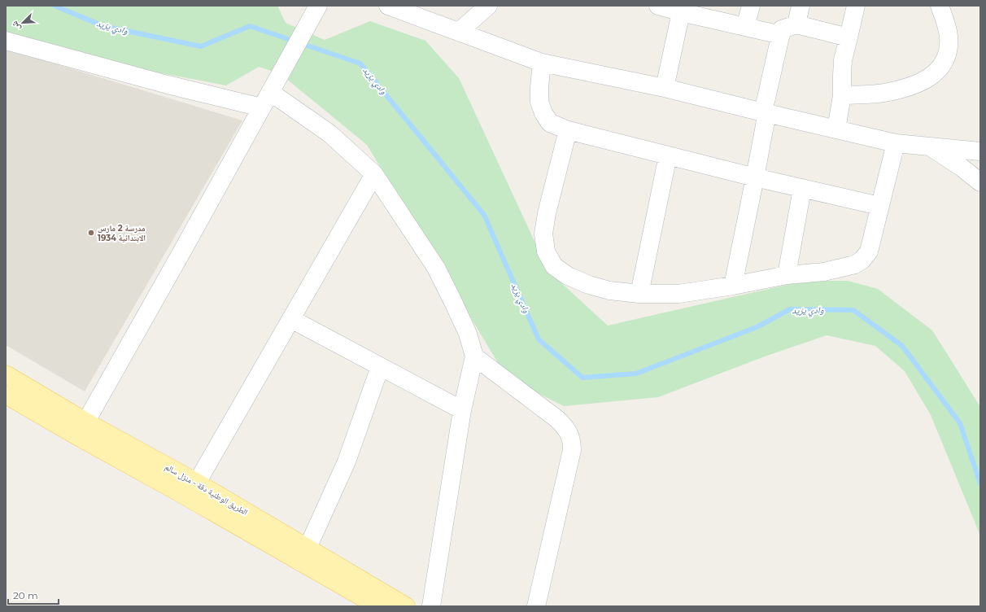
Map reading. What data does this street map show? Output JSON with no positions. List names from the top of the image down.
{
  "streets": {
    "main road": ["الطريق الوطنية دقة - منزل سالم"]
  },
  "water": ["وادي يزيد"],
  "places": ["مدرسة 2 مارس 1934 الابتدائية"],
  "scale_bar": "20 m",
  "north": "bottom left"
}
